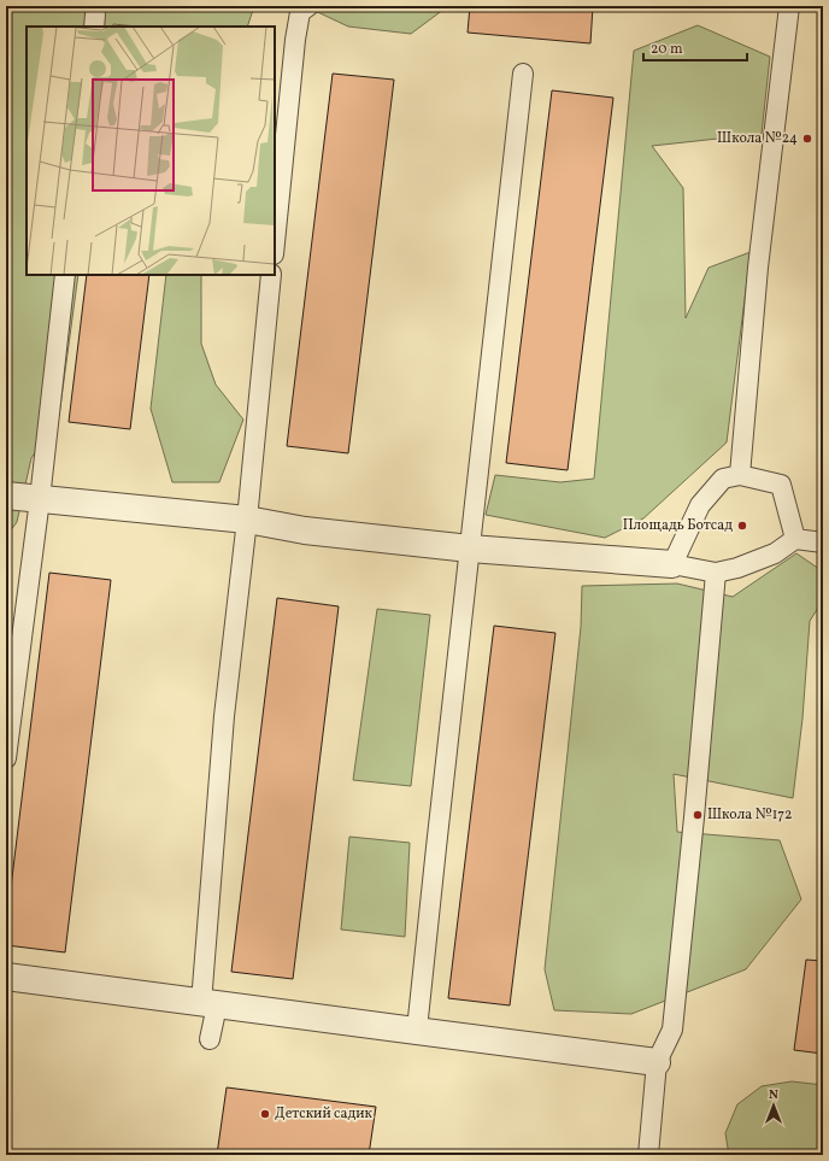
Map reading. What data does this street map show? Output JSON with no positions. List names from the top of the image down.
{
  "places": [
    "Школа №24",
    "Площадь Ботсад",
    "Школа №172",
    "Детский садик"
  ],
  "scale_bar": "20 m",
  "north": "top"
}
